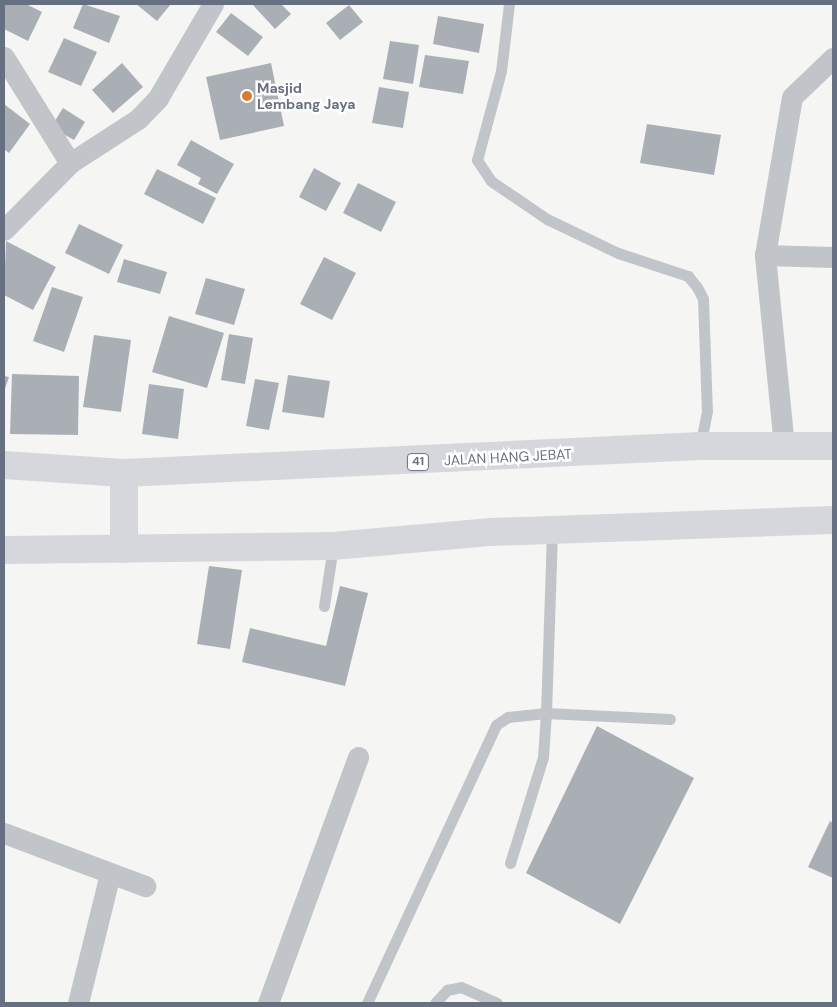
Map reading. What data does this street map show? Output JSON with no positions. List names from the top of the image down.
{
  "streets": {
    "highway": ["JALAN HANG JEBAT", "41"]
  },
  "places": ["Masjid Lembang Jaya"]
}
